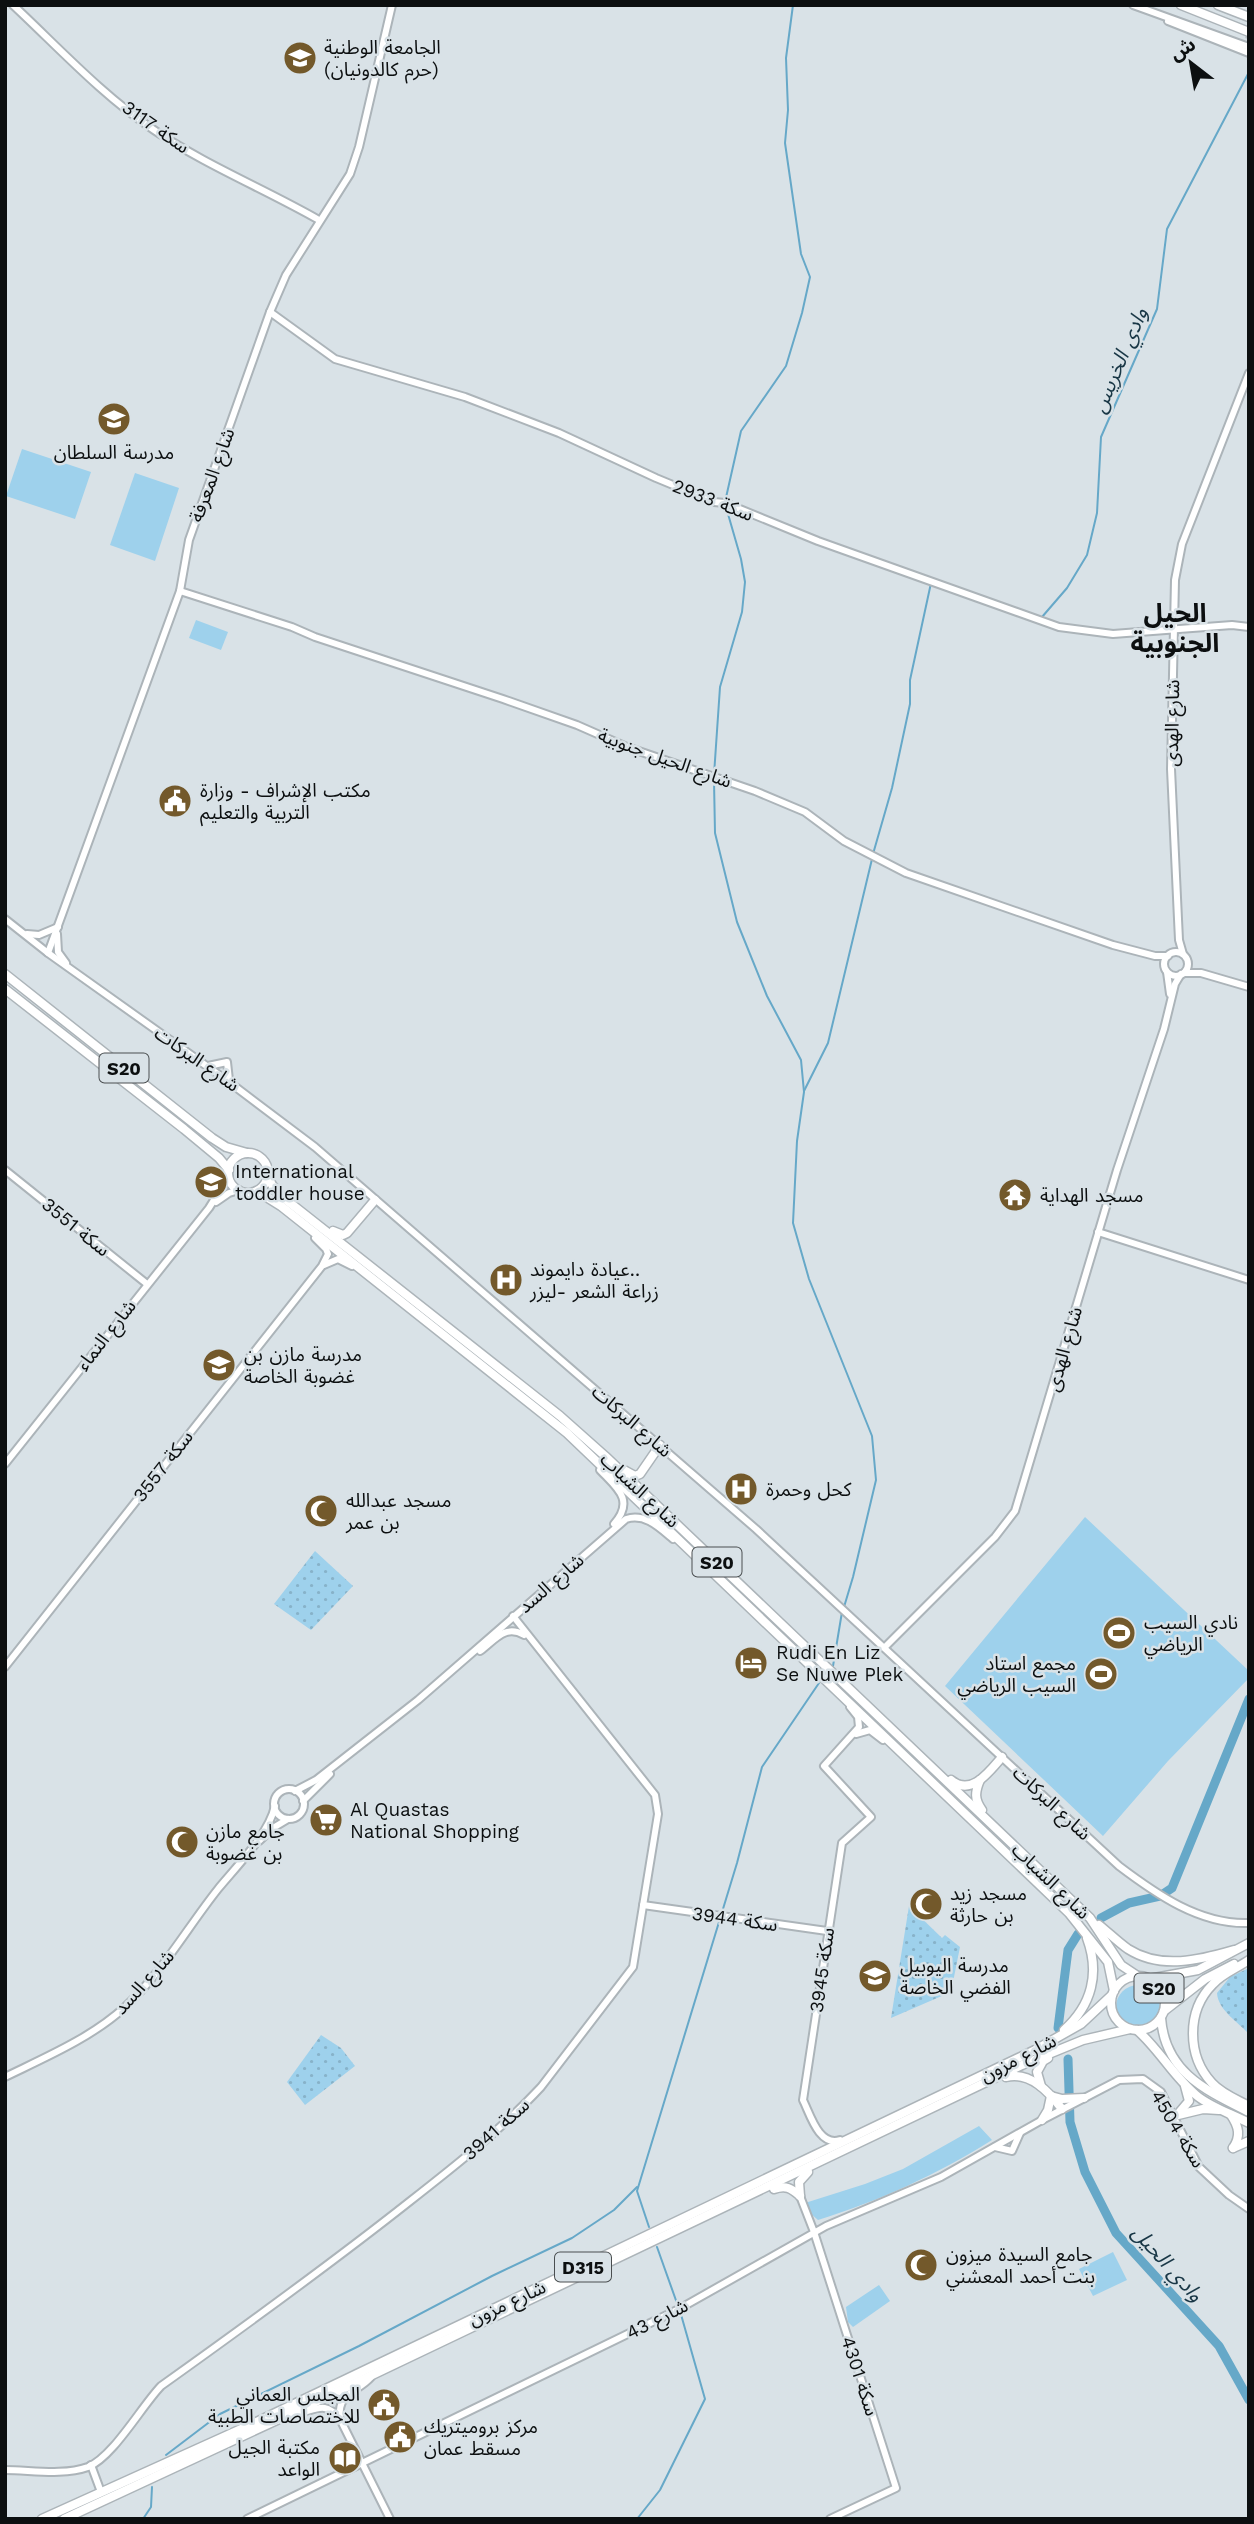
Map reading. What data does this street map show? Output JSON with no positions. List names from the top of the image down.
{
  "streets": {
    "main road": [
      "S20",
      "شارع الشباب",
      "شارع مزون",
      "D315"
    ],
    "street": [
      "سكة 3117",
      "شارع المعرفة",
      "سكة 2933",
      "شارع الهدى",
      "شارع الحيل جنوبية",
      "شارع البركات",
      "سكة 3551",
      "شارع النماء",
      "سكة 3557",
      "شارع السد",
      "سكة 3944",
      "سكة 3945",
      "سكة 3941",
      "سكة 4504",
      "شارع 43",
      "سكة 4301"
    ]
  },
  "crossings": [
    ["سكة 3117", "شارع المعرفة"],
    ["شارع المعرفة", "سكة 2933"],
    ["شارع المعرفة", "شارع الحيل جنوبية"],
    ["شارع المعرفة", "شارع البركات"],
    ["سكة 2933", "شارع الهدى"],
    ["شارع الهدى", "شارع البركات"],
    ["S20", "شارع النماء"],
    ["S20", "شارع الشباب"],
    ["S20", "شارع مزون"],
    ["سكة 3551", "شارع النماء"],
    ["شارع النماء", "شارع الشباب"],
    ["شارع الشباب", "شارع مزون"],
    ["شارع السد", "سكة 3941"],
    ["سكة 3944", "سكة 3945"],
    ["سكة 3944", "سكة 3941"],
    ["سكة 4504", "شارع 43"],
    ["شارع 43", "سكة 4301"]
  ],
  "districts": ["الحيل الجنوبية"],
  "water": ["وادي الخريس", "وادي الحيل"],
  "places": {
    "school or university": [
      "الجامعة الوطنية (حرم كالدونيان)",
      "مدرسة السلطان",
      "International toddler house",
      "مدرسة مازن بن غضوبة الخاصة",
      "مدرسة اليوبيل الفضي الخاصة"
    ],
    "public building": ["مكتب الإشراف - وزارة التربية والتعليم", "المجلس العماني للاختصاصات الطبية", "مركز بروميتريك مسقط عمان"],
    "temple": ["مسجد الهداية"],
    "hospital": ["عيادة دايموند.. زراعة الشعر -ليزر", "كحل وحمرة"],
    "mosque": [
      "مسجد عبدالله بن عمر",
      "جامع مازن بن غضوبة",
      "مسجد زيد بن حارثة",
      "جامع السيدة ميزون بنت أحمد المعشني"
    ],
    "sports": ["نادي السيب الرياضي", "مجمع استاد السيب الرياضي"],
    "hotel": ["Rudi En Liz Se Nuwe Plek"],
    "supermarket": ["Al Quastas National Shopping"],
    "library": ["مكتبة الجيل الواعد"]
  },
  "north": "top left"
}
